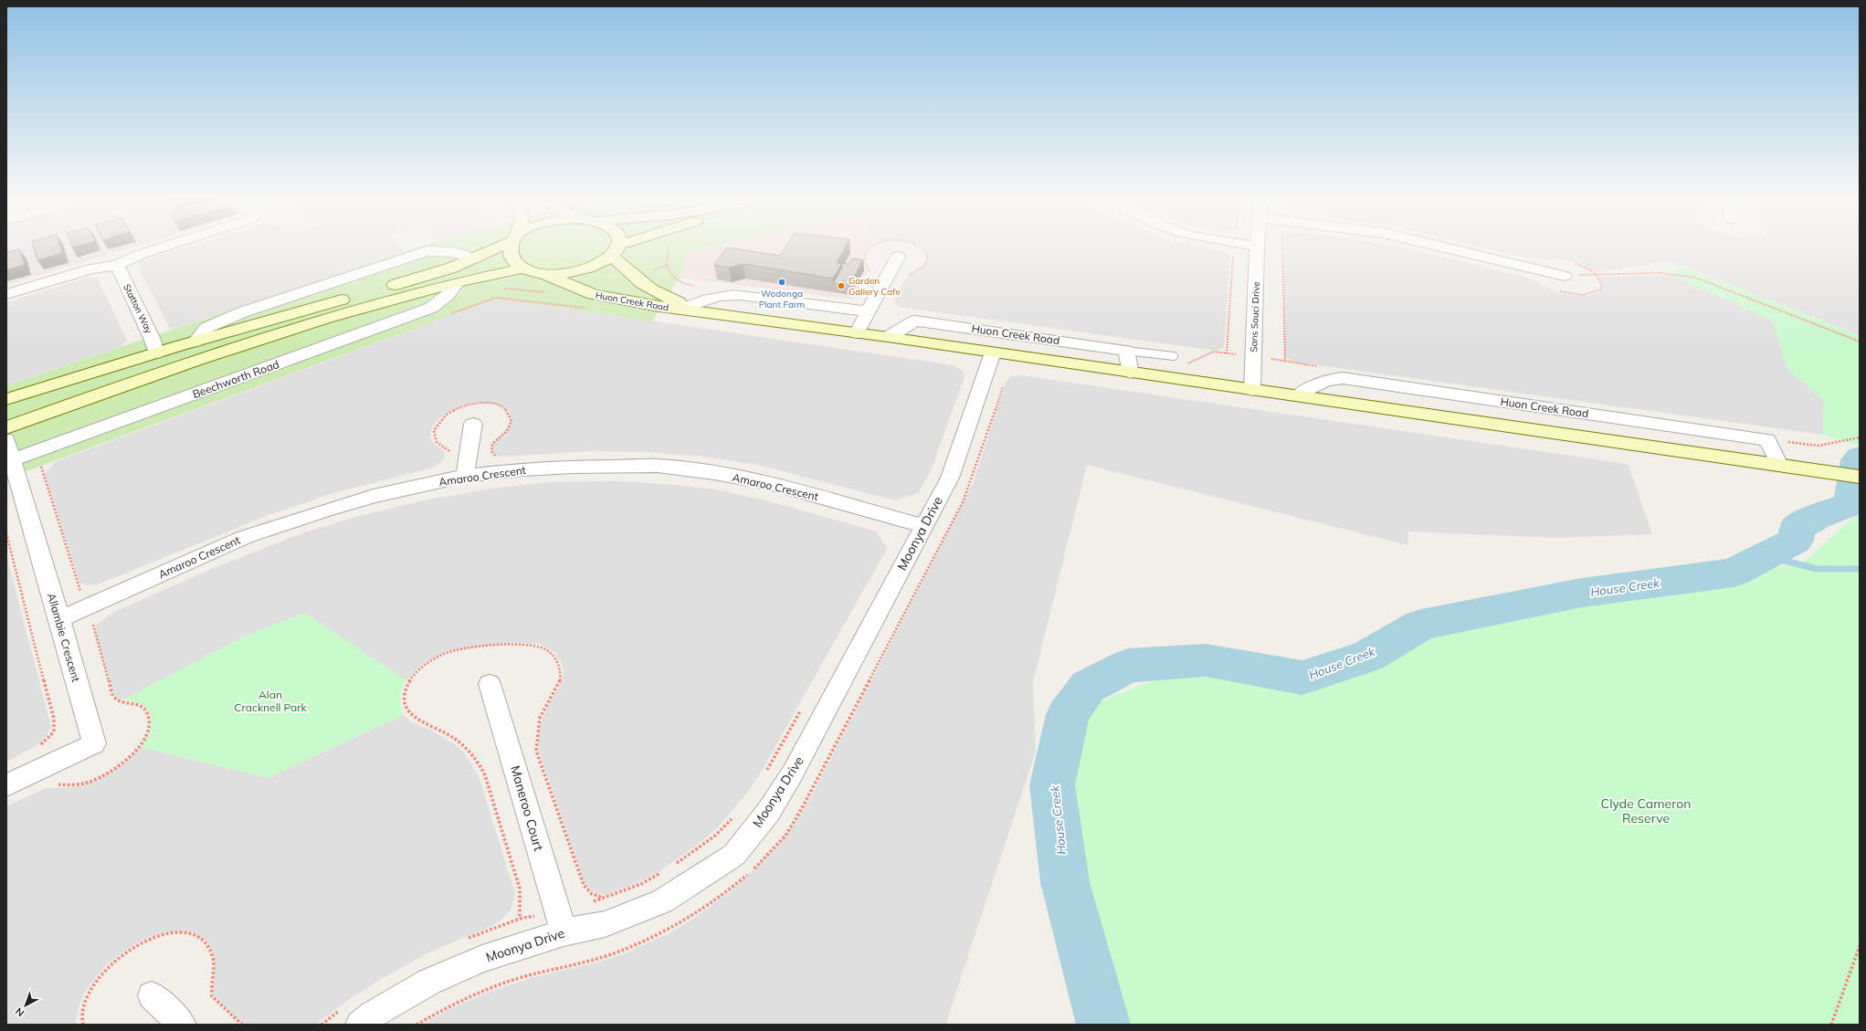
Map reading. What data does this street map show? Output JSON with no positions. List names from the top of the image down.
{
  "streets": {
    "main road": ["Huon Creek Road"],
    "street": [
      "Statton Way",
      "Sans Souci Drive",
      "Beechworth Road",
      "Amaroo Crescent",
      "Moonya Drive",
      "Allambie Crescent",
      "Maneroo Court"
    ]
  },
  "crossings": [
    ["Huon Creek Road", "Sans Souci Drive"],
    ["Huon Creek Road", "Moonya Drive"],
    ["Beechworth Road", "Allambie Crescent"],
    ["Amaroo Crescent", "Moonya Drive"],
    ["Amaroo Crescent", "Allambie Crescent"],
    ["Moonya Drive", "Maneroo Court"]
  ],
  "water": ["House Creek"],
  "parks": ["Alan Cracknell Park", "Clyde Cameron Reserve"],
  "places": ["Wodonga Plant Farm", "Garden Gallery Cafe"],
  "north": "bottom left"
}
